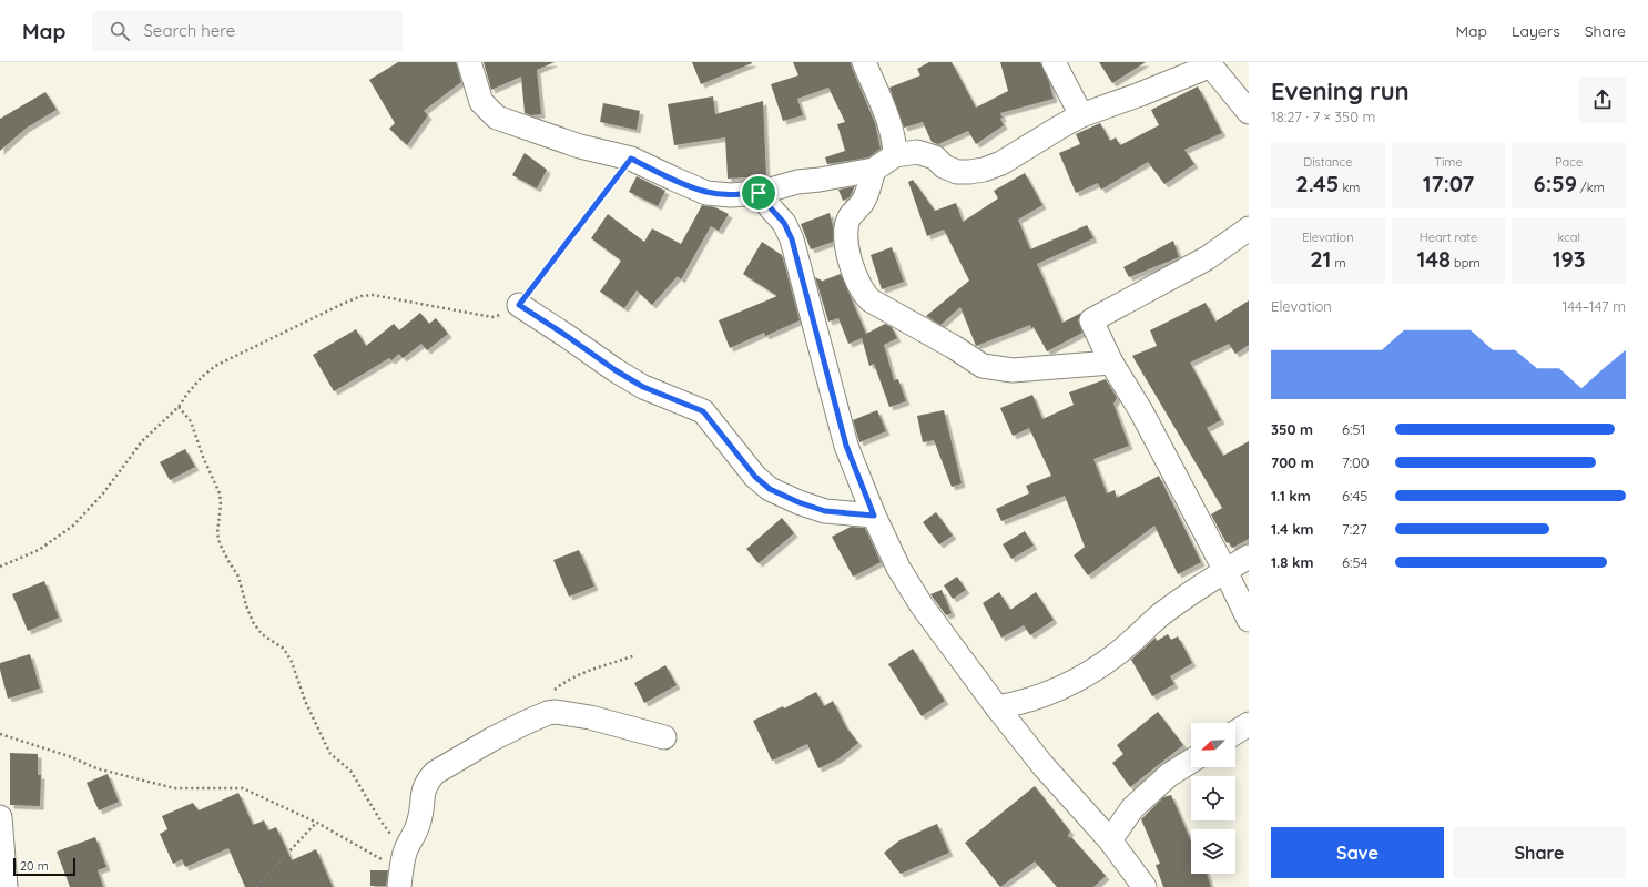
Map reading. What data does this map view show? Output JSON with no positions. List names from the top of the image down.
{
  "scale_bar": "20 m",
  "north": "bottom left",
  "page": {
    "header": "Map",
    "search": "Search here",
    "nav": ["Map", "Layers", "Share"],
    "heading": ["Evening run", "18:27 · 7 × 350 m"],
    "stats": [
      ["Distance", "2.45 km"],
      ["Time", "17:07"],
      ["Pace", "6:59 /km"],
      ["Elevation", "21 m"],
      ["Heart rate", "148 bpm"],
      ["kcal", "193"]
    ],
    "chart": ["Elevation", "144–147 m"],
    "list": [
      {
        "name": "350 m",
        "note": "6:51"
      },
      {
        "name": "700 m",
        "note": "7:00"
      },
      {
        "name": "1.1 km",
        "note": "6:45"
      },
      {
        "name": "1.4 km",
        "note": "7:27"
      },
      {
        "name": "1.8 km",
        "note": "6:54"
      }
    ],
    "buttons": ["Save", "Share"],
    "scale": "20 m"
  }
}
